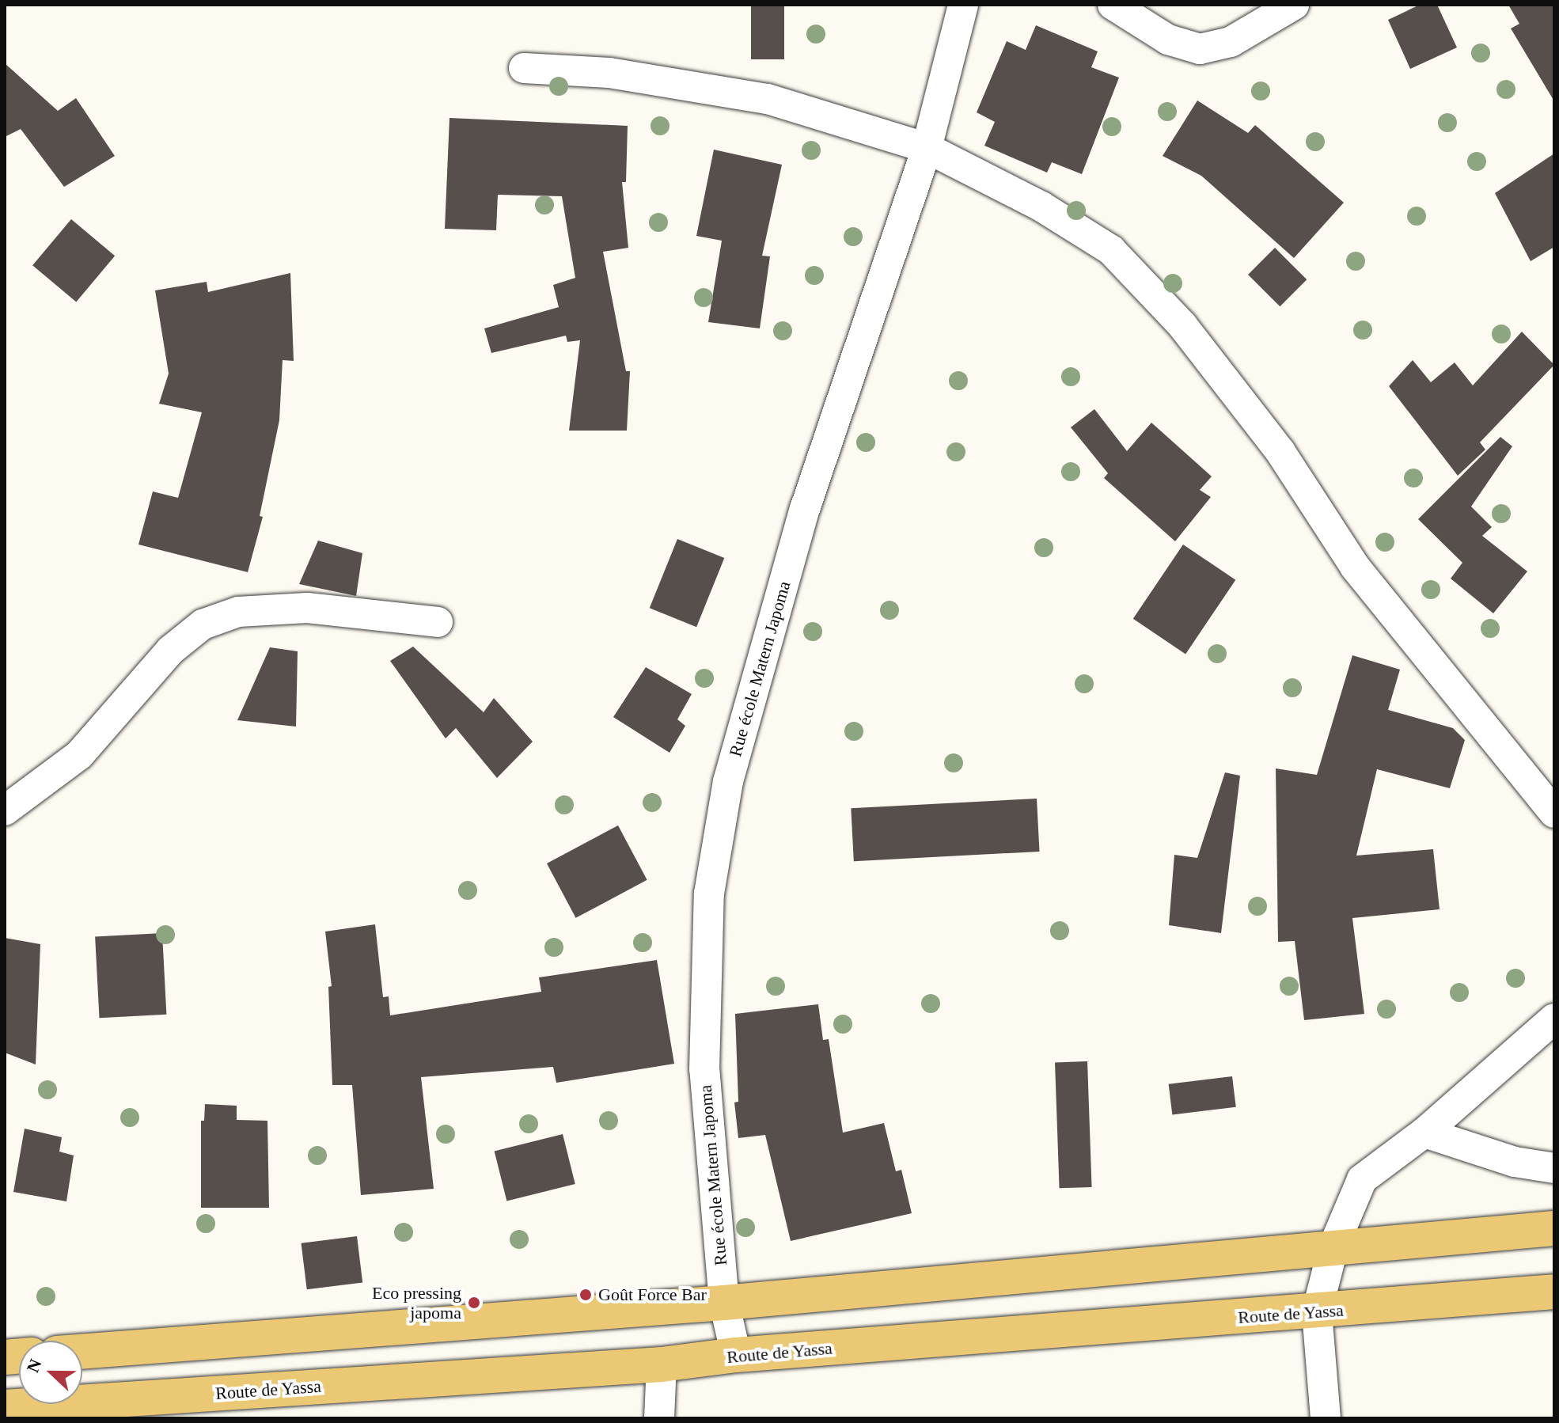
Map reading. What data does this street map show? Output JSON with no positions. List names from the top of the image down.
{
  "streets": {
    "main road": ["Route de Yassa"],
    "street": ["Rue école Matern Japoma"]
  },
  "crossings": [
    ["Rue école Matern Japoma", "Route de Yassa"]
  ],
  "places": ["Goût Force Bar", "Eco pressing japoma"],
  "north": "left"
}
